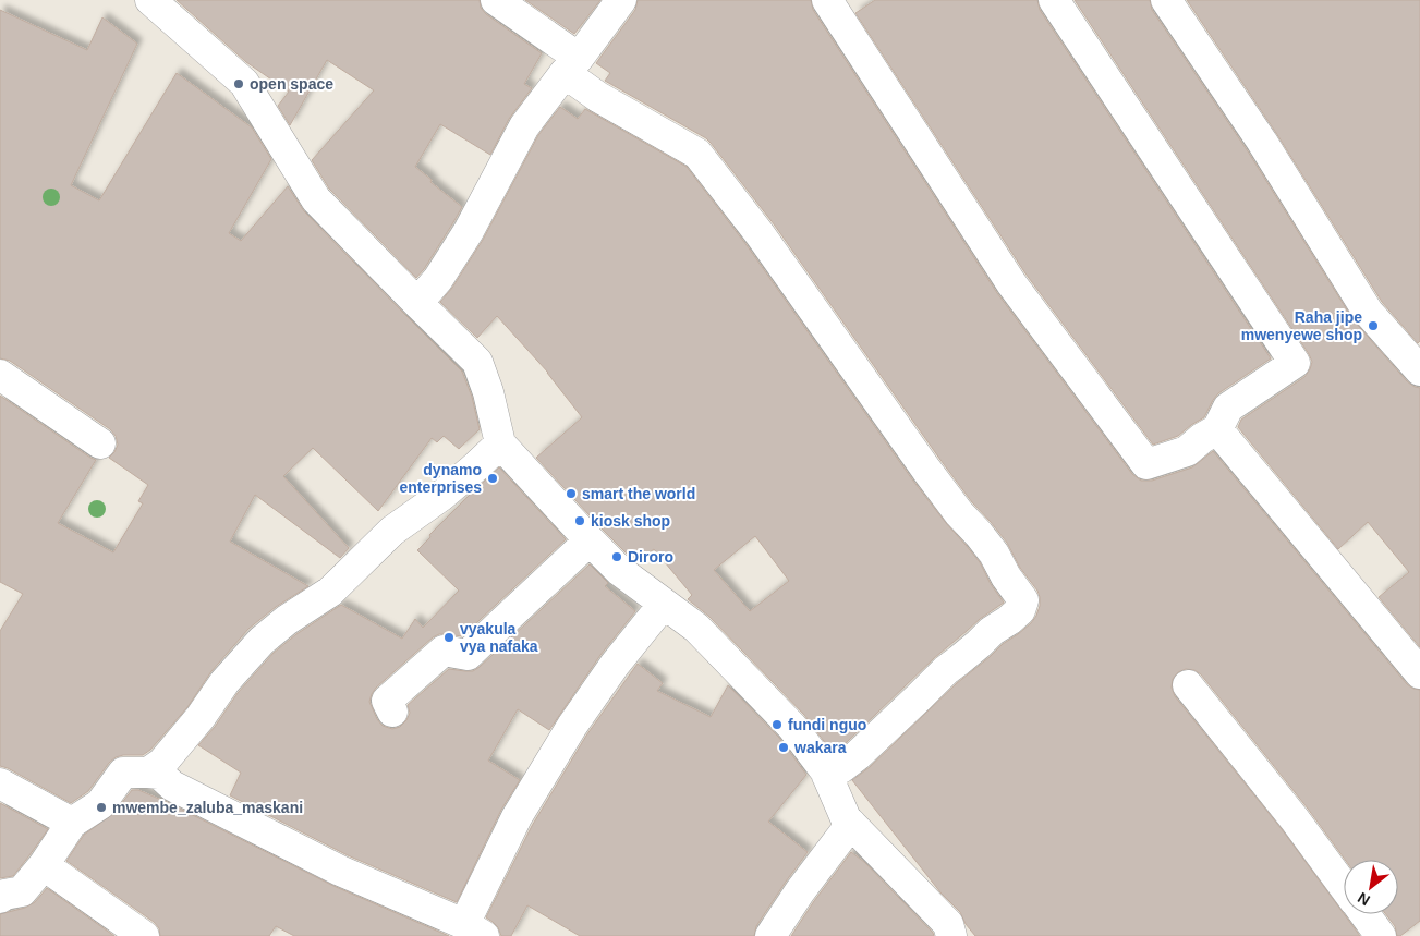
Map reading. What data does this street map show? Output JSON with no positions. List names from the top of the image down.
{
  "places": [
    "open space",
    "Raha jipe mwenyewe shop",
    "dynamo enterprises",
    "smart the world",
    "kiosk shop",
    "Diroro",
    "vyakula vya nafaka",
    "fundi nguo",
    "wakara",
    "mwembe_zaluba_maskani"
  ],
  "north": "bottom left"
}
